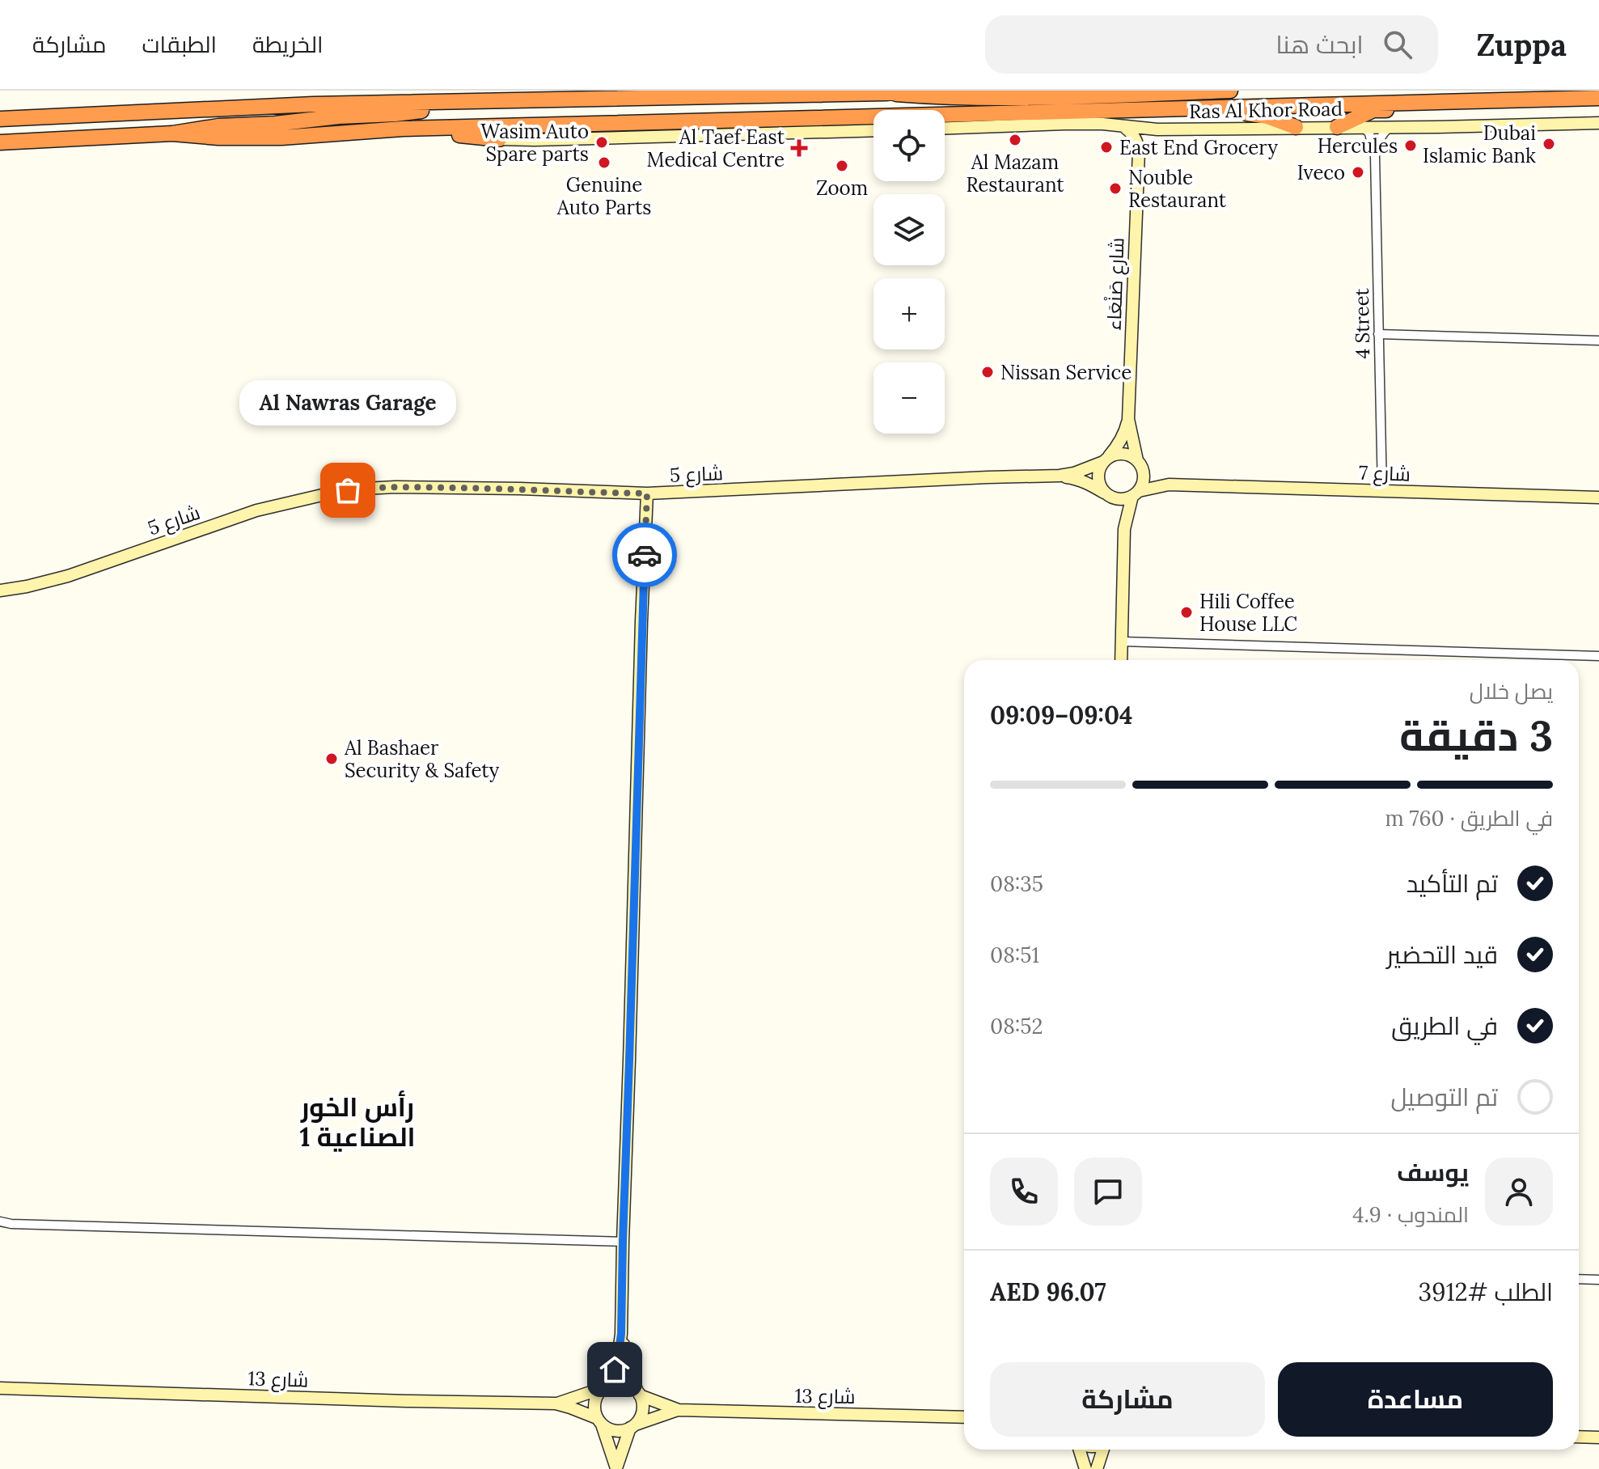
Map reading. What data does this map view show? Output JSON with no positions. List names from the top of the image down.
{
  "streets": {
    "street": [
      "Ras Al Khor Road",
      "شارع صَنْعَاء",
      "4 Street",
      "شارع 7",
      "شارع 5",
      "شارع 13"
    ]
  },
  "crossings": [
    ["Ras Al Khor Road", "4 Street"],
    ["شارع صَنْعَاء", "شارع 7"],
    ["شارع صَنْعَاء", "شارع 5"],
    ["4 Street", "شارع 7"],
    ["شارع 7", "شارع 5"]
  ],
  "districts": ["رأس الخور الصناعية 1"],
  "places": {
    "other": [
      "Al Mazam Restaurant",
      "Wasim Auto Spare parts",
      "Dubai Islamic Bank",
      "Hercules",
      "East End Grocery",
      "Genuine Auto Parts",
      "Zoom",
      "Iveco",
      "Nouble Restaurant",
      "Nissan Service",
      "Al Nawras Garage",
      "Hili Coffee House LLC",
      "Al Bashaer Security & Safety"
    ],
    "health": ["Al Taef East Medical Centre"]
  },
  "page": {
    "header": "Zuppa",
    "search": "ابحث هنا",
    "nav": ["الخريطة", "الطبقات", "مشاركة"],
    "map_buttons": ["+", "−"],
    "bubble": "Al Nawras Garage",
    "heading": ["3 دقيقة", "يصل خلال", "09:04–09:09"],
    "panel": [
      "يوسف",
      "المندوب · 4.9",
      "الطلب #3912",
      "AED 96.07"
    ],
    "bar": "في الطريق · 760 m",
    "list": [
      ["تم التأكيد", "08:35"],
      ["قيد التحضير", "08:51"],
      ["في الطريق", "08:52"],
      "تم التوصيل"
    ],
    "buttons": ["مساعدة", "مشاركة"]
  }
}
